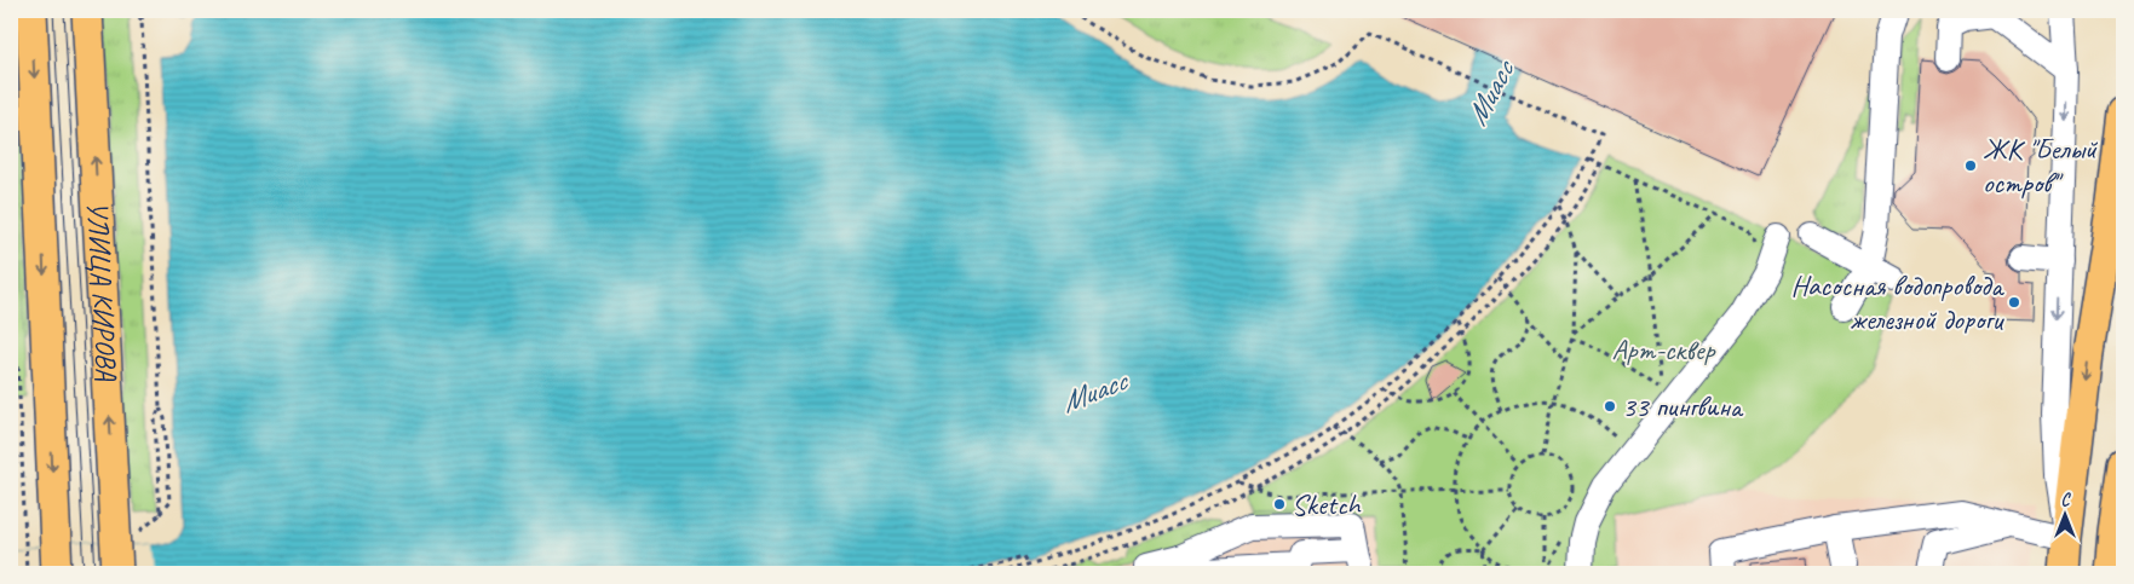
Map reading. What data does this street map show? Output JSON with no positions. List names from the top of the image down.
{
  "streets": {
    "main road": ["УЛИЦА КИРОВА"]
  },
  "water": ["Миасс"],
  "parks": ["Арт-сквер"],
  "places": [
    "ЖК \"Белый остров\"",
    "Насосная водопровода железной дороги",
    "33 пингвина",
    "Sketch"
  ],
  "north": "top"
}
